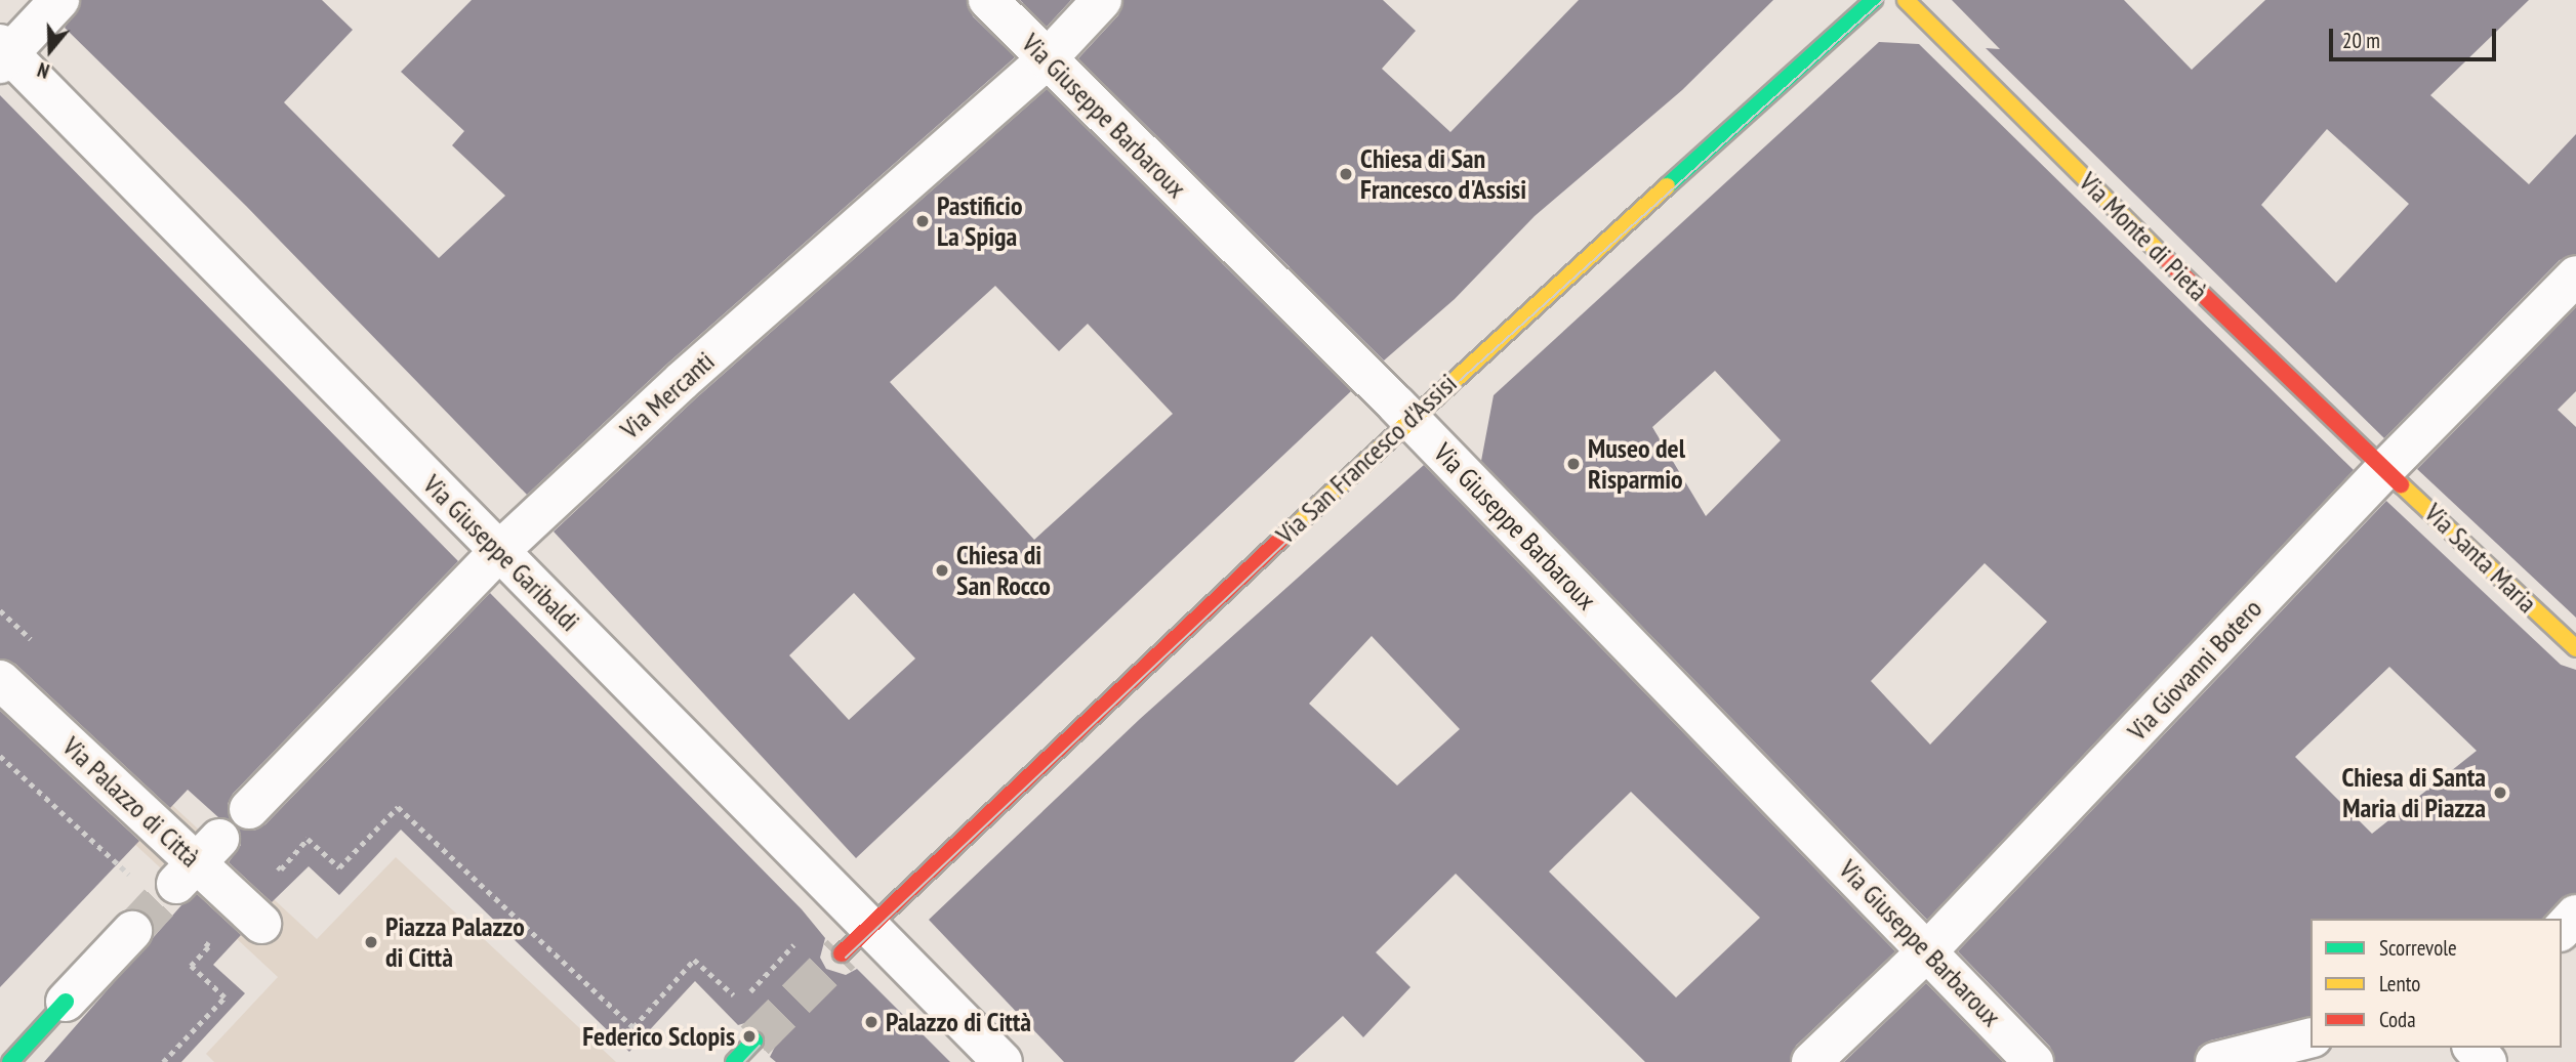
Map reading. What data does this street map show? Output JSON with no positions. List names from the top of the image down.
{
  "streets": {
    "street": [
      "Via Giuseppe Barbaroux",
      "Via Monte di Pietà",
      "Via Mercanti",
      "Via San Francesco d'Assisi",
      "Via Giuseppe Garibaldi",
      "Via Santa Maria",
      "Via Giovanni Botero",
      "Via Palazzo di Città"
    ]
  },
  "crossings": [
    ["Via Giuseppe Barbaroux", "Via Mercanti"],
    ["Via Giuseppe Barbaroux", "Via San Francesco d'Assisi"],
    ["Via Giuseppe Barbaroux", "Via Giovanni Botero"],
    ["Via Monte di Pietà", "Via Santa Maria"],
    ["Via Monte di Pietà", "Via Giovanni Botero"],
    ["Via Mercanti", "Via Giuseppe Garibaldi"],
    ["Via San Francesco d'Assisi", "Via Giuseppe Garibaldi"],
    ["Via Santa Maria", "Via Giovanni Botero"]
  ],
  "places": [
    "Chiesa di San Francesco d'Assisi",
    "Pastificio La Spiga",
    "Museo del Risparmio",
    "Chiesa di San Rocco",
    "Chiesa di Santa Maria di Piazza",
    "Piazza Palazzo di Città",
    "Palazzo di Città",
    "Federico Sclopis"
  ],
  "legend": ["Scorrevole", "Lento", "Coda"],
  "scale_bar": "20 m",
  "north": "bottom"
}
